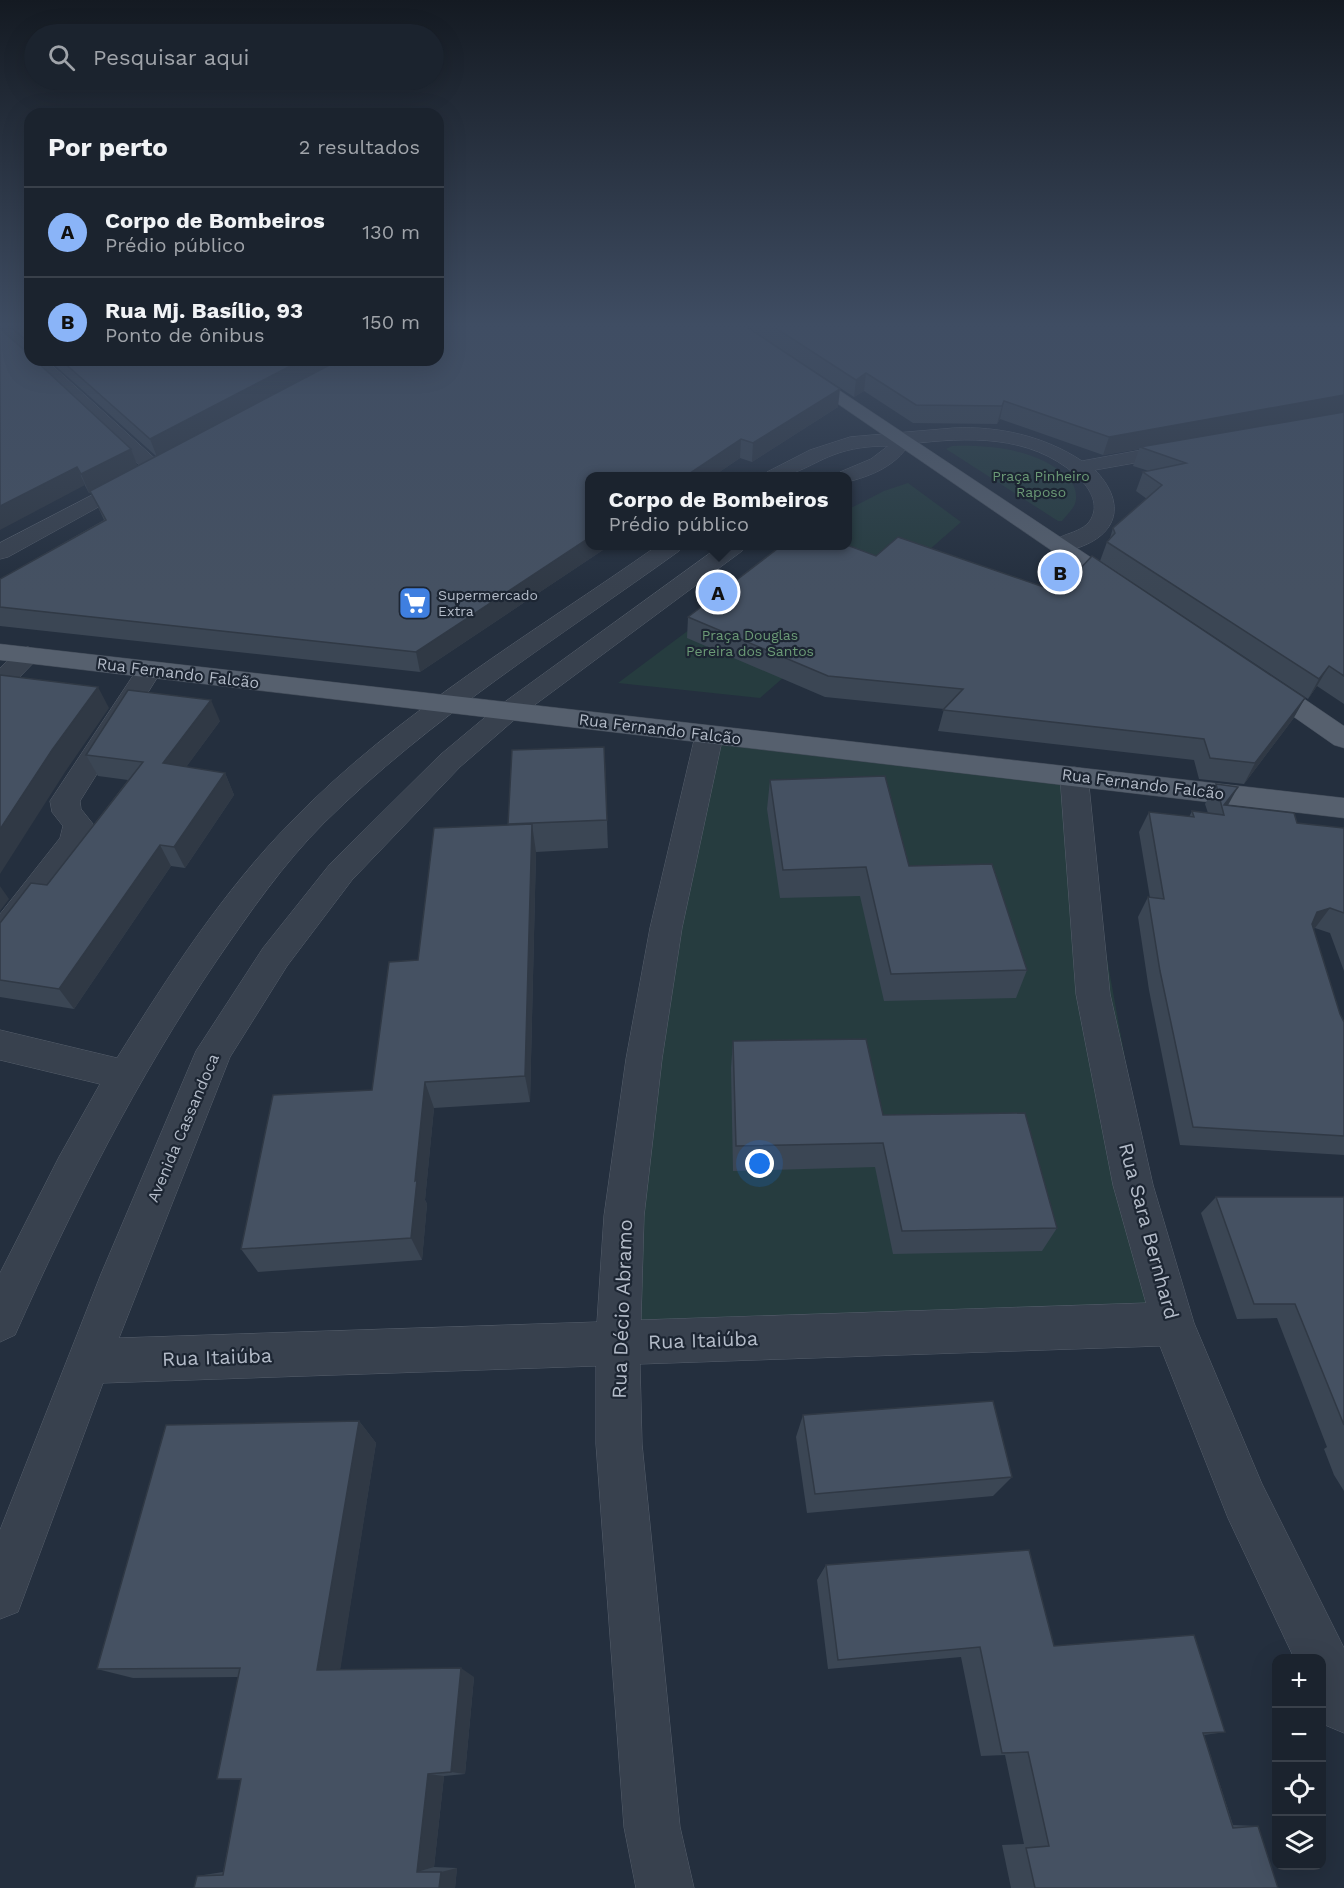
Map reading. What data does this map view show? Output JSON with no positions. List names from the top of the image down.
{
  "streets": {
    "main road": ["Rua Fernando Falcão"],
    "street": [
      "Avenida Cassandoca",
      "Rua Sara Bernhard",
      "Rua Décio Abramo",
      "Rua Itaiúba"
    ]
  },
  "crossings": [
    ["Rua Fernando Falcão", "Avenida Cassandoca"],
    ["Rua Fernando Falcão", "Rua Sara Bernhard"],
    ["Rua Fernando Falcão", "Rua Décio Abramo"],
    ["Avenida Cassandoca", "Rua Itaiúba"],
    ["Rua Sara Bernhard", "Rua Itaiúba"],
    ["Rua Décio Abramo", "Rua Itaiúba"]
  ],
  "parks": ["Praça Pinheiro Raposo", "Praça Douglas Pereira dos Santos"],
  "places": {
    "supermarket": ["Supermercado Extra"]
  },
  "page": {
    "search": "Pesquisar aqui",
    "heading": ["Por perto", "2 resultados"],
    "list": [
      {
        "mark": "A",
        "name": "Corpo de Bombeiros",
        "note": "Prédio público",
        "value": "130 m"
      },
      {
        "mark": "B",
        "name": "Rua Mj. Basílio, 93",
        "note": "Ponto de ônibus",
        "value": "150 m"
      }
    ],
    "popup": ["Corpo de Bombeiros", "Prédio público"],
    "pins": ["B", "A"],
    "map_buttons": ["+", "−"]
  }
}
